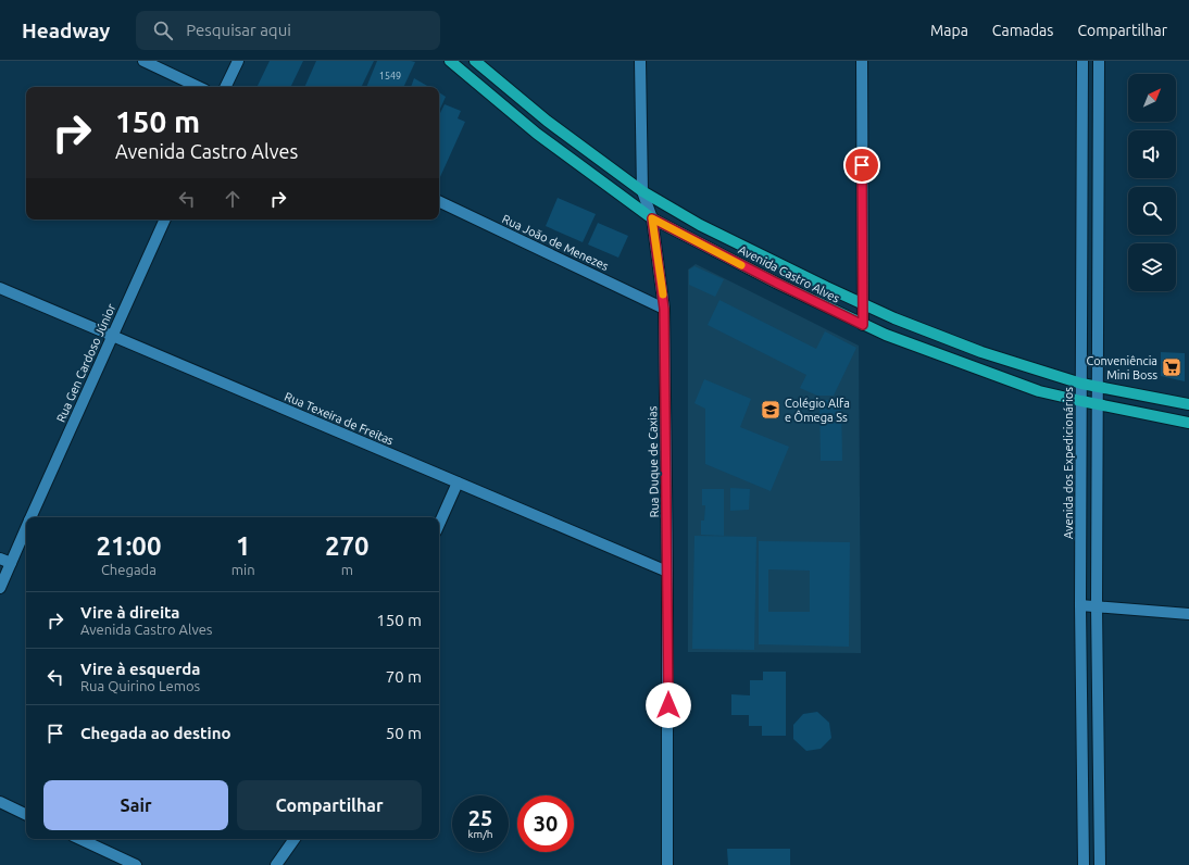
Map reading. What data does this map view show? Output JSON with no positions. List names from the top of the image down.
{
  "streets": {
    "main road": ["Avenida Castro Alves"],
    "street": [
      "Rua João de Menezes",
      "Rua Gen Cardoso Júnior",
      "Rua Texeira de Freitas",
      "Rua Duque de Caxias",
      "Avenida dos Expedicionários"
    ]
  },
  "crossings": [
    ["Rua João de Menezes", "Rua Duque de Caxias"],
    ["Avenida Castro Alves", "Rua Duque de Caxias"],
    ["Avenida Castro Alves", "Avenida dos Expedicionários"],
    ["Rua Gen Cardoso Júnior", "Rua Texeira de Freitas"],
    ["Rua Texeira de Freitas", "Rua Duque de Caxias"]
  ],
  "places": {
    "supermarket": ["Conveniência Mini Boss"],
    "school or university": ["Colégio Alfa e Ômega Ss"]
  },
  "house_numbers": ["1549"],
  "north": "top right",
  "page": {
    "header": "Headway",
    "search": "Pesquisar aqui",
    "nav": ["Mapa", "Camadas", "Compartilhar"],
    "turn": ["150 m", "Avenida Castro Alves"],
    "eta": [
      "21:00",
      "Chegada",
      "1",
      "min",
      "270",
      "m"
    ],
    "list": [
      {
        "name": "Vire à direita",
        "note": "Avenida Castro Alves",
        "value": "150 m"
      },
      {
        "name": "Vire à esquerda",
        "note": "Rua Quirino Lemos",
        "value": "70 m"
      },
      {
        "name": "Chegada ao destino",
        "value": "50 m"
      }
    ],
    "buttons": ["Sair", "Compartilhar"],
    "speed": "25 km/h",
    "limit": "30"
  }
}
